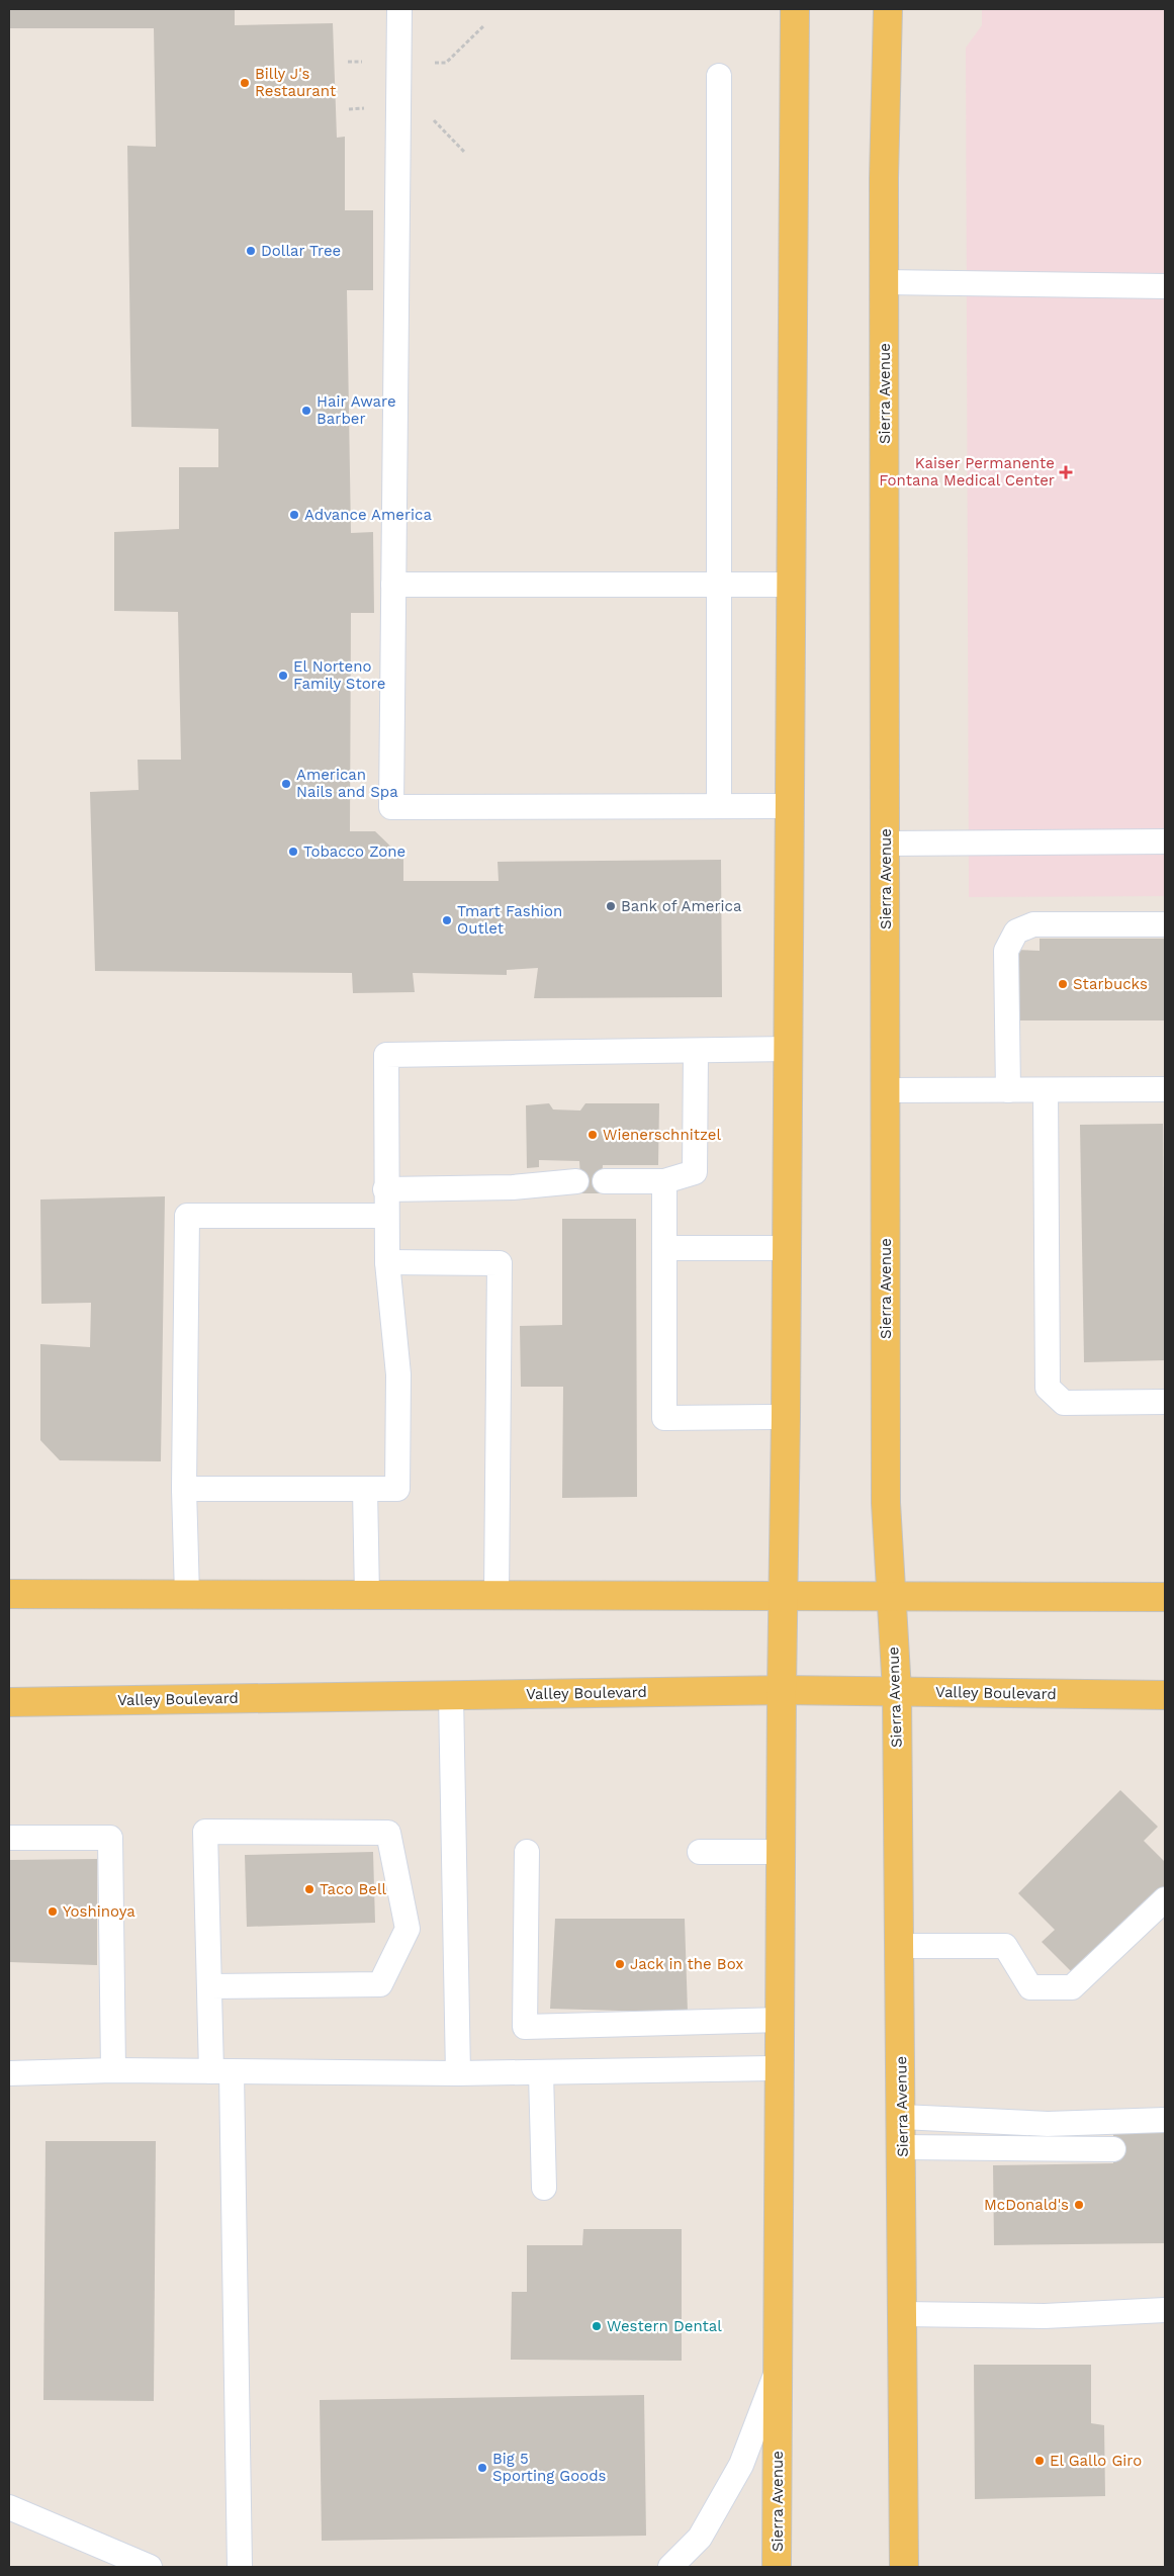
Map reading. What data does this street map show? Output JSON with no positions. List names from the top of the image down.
{
  "streets": {
    "main road": ["Sierra Avenue", "Valley Boulevard"]
  },
  "crossings": [
    ["Sierra Avenue", "Valley Boulevard"]
  ],
  "places": {
    "other": [
      "Billy J's Restaurant",
      "Dollar Tree",
      "Hair Aware Barber",
      "Advance America",
      "El Norteno Family Store",
      "American Nails and Spa",
      "Tobacco Zone",
      "Bank of America",
      "Tmart Fashion Outlet",
      "Starbucks",
      "Wienerschnitzel",
      "Taco Bell",
      "Yoshinoya",
      "Jack in the Box",
      "McDonald's",
      "Western Dental",
      "El Gallo Giro",
      "Big 5 Sporting Goods"
    ],
    "health": ["Kaiser Permanente Fontana Medical Center"]
  }
}
